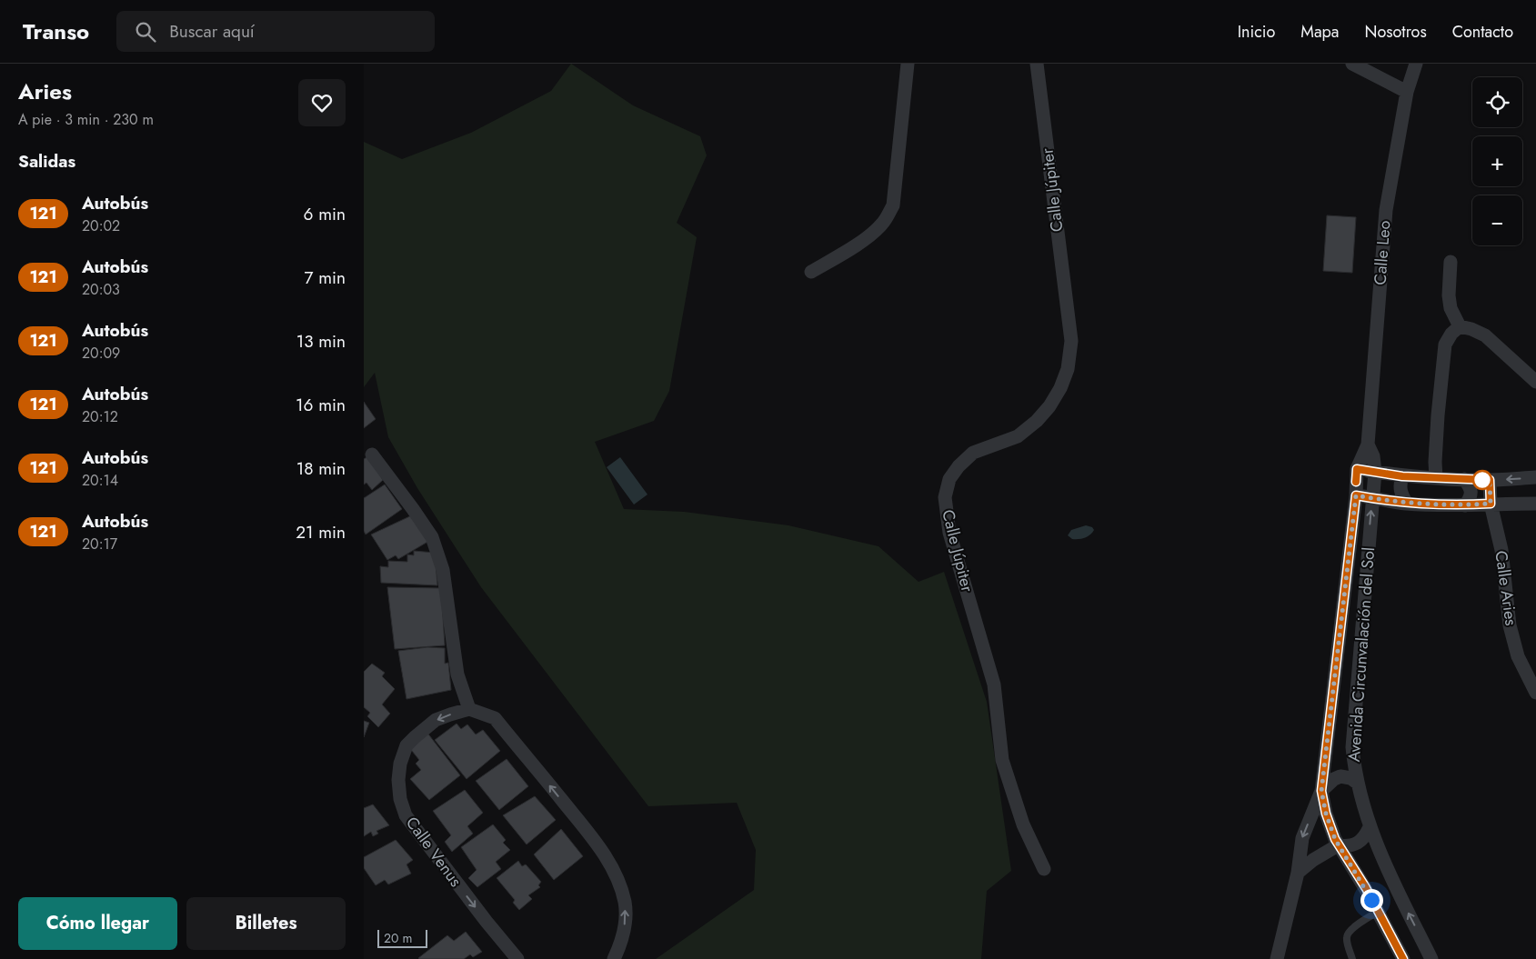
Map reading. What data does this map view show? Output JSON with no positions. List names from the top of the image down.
{
  "streets": {
    "street": [
      "Calle Júpiter",
      "Calle Leo",
      "Calle Aries",
      "Avenida Circunvalación del Sol",
      "Calle Venus"
    ]
  },
  "crossings": [
    ["Calle Leo", "Avenida Circunvalación del Sol"]
  ],
  "lines": ["bus line 121"],
  "scale_bar": "20 m",
  "page": {
    "header": "Transo",
    "search": "Buscar aquí",
    "nav": [
      "Inicio",
      "Mapa",
      "Nosotros",
      "Contacto"
    ],
    "heading": [
      ["Aries", "A pie · 3 min · 230 m"],
      "Salidas"
    ],
    "map_buttons": ["+", "−"],
    "list": [
      {
        "mark": "121",
        "name": "Autobús",
        "note": "20:02",
        "value": "6 min"
      },
      {
        "mark": "121",
        "name": "Autobús",
        "note": "20:03",
        "value": "7 min"
      },
      {
        "mark": "121",
        "name": "Autobús",
        "note": "20:09",
        "value": "13 min"
      },
      {
        "mark": "121",
        "name": "Autobús",
        "note": "20:12",
        "value": "16 min"
      },
      {
        "mark": "121",
        "name": "Autobús",
        "note": "20:14",
        "value": "18 min"
      },
      {
        "mark": "121",
        "name": "Autobús",
        "note": "20:17",
        "value": "21 min"
      }
    ],
    "buttons": ["Cómo llegar", "Billetes"],
    "scale": "20 m"
  }
}
